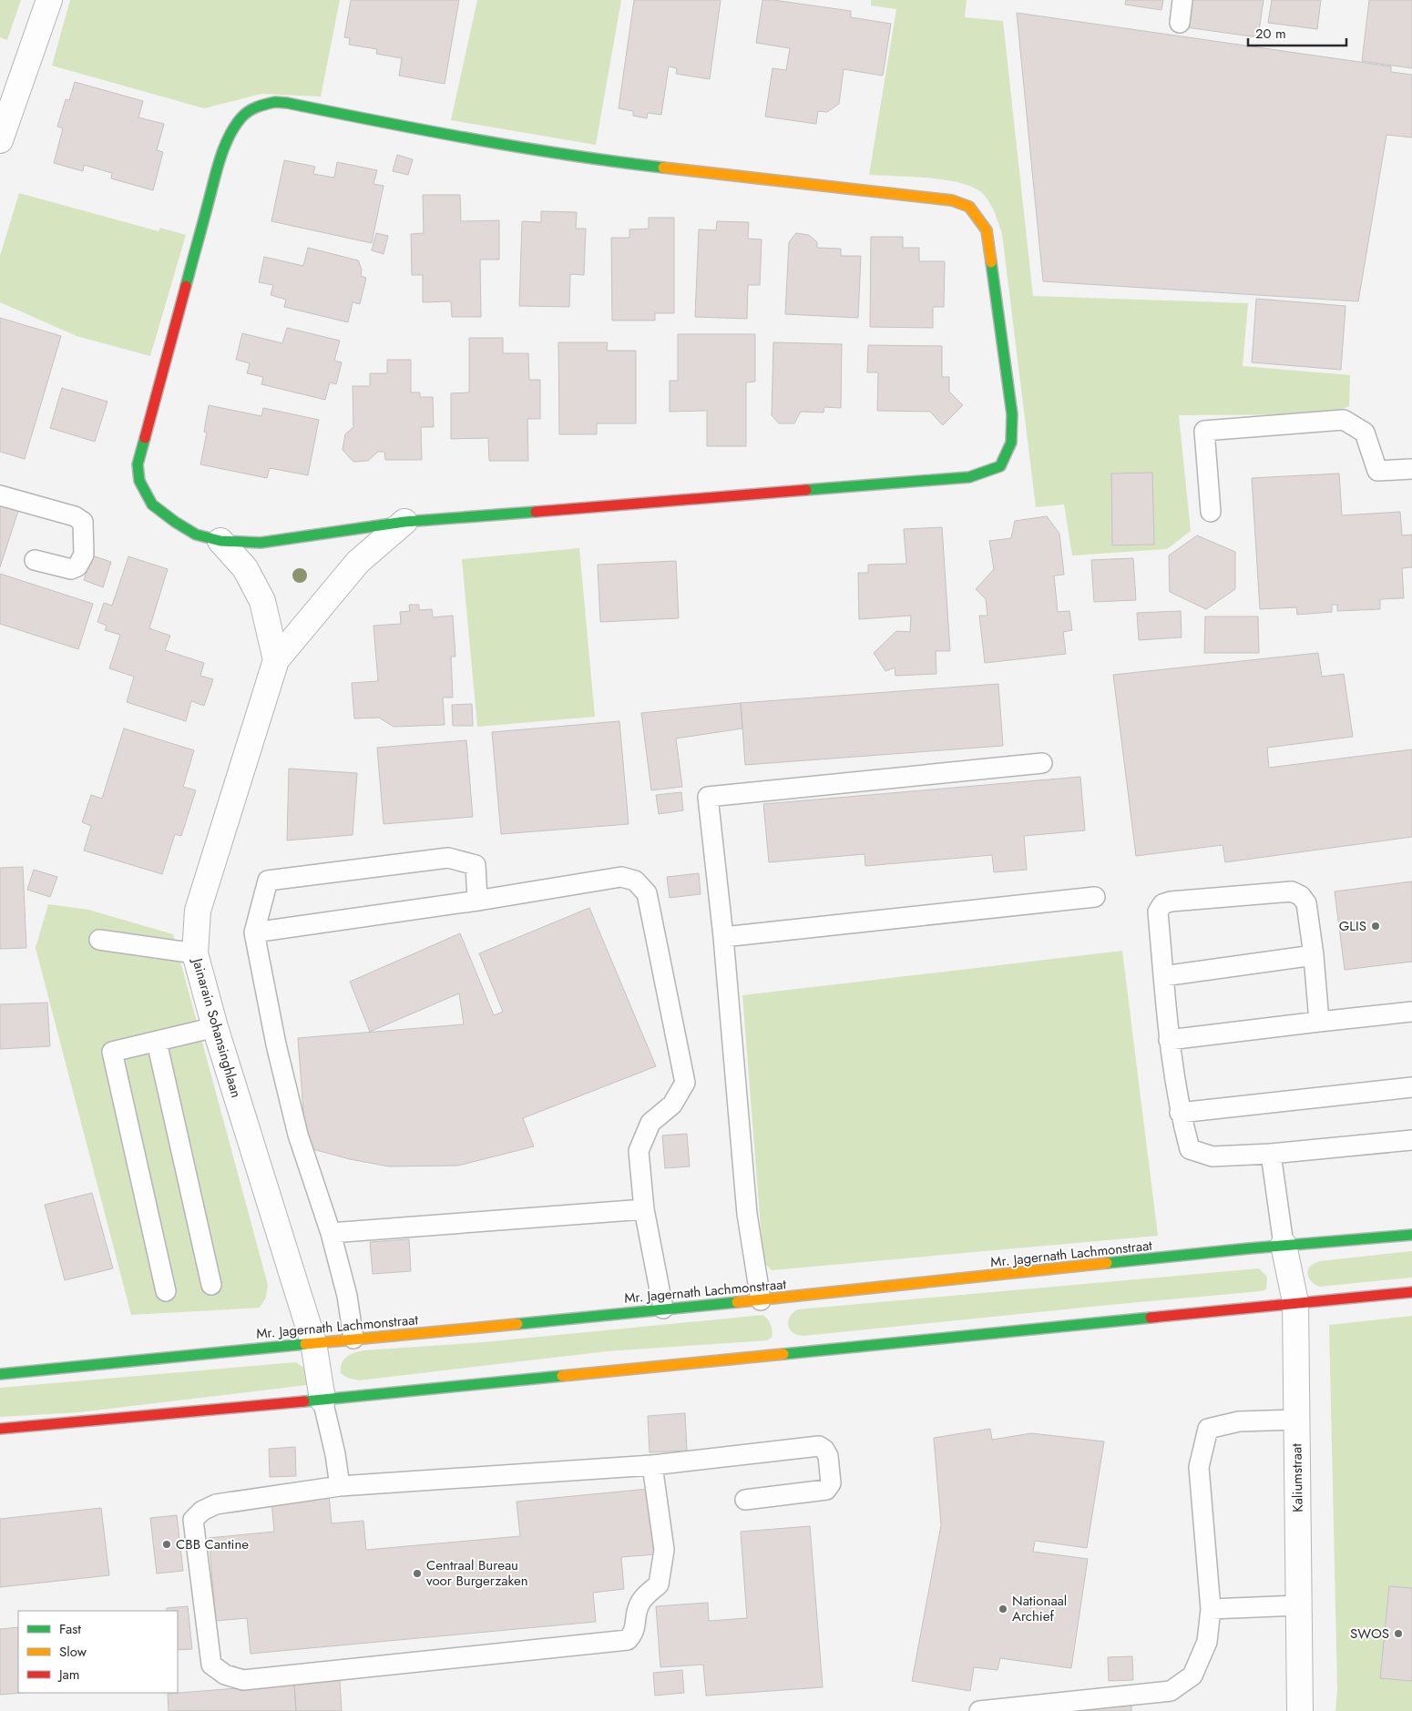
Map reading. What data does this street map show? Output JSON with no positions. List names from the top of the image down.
{
  "streets": {
    "main road": ["Mr. Jagernath Lachmonstraat"],
    "street": ["Jainarain Sohansinghlaan", "Kaliumstraat"]
  },
  "crossings": [
    ["Jainarain Sohansinghlaan", "Mr. Jagernath Lachmonstraat"],
    ["Mr. Jagernath Lachmonstraat", "Kaliumstraat"]
  ],
  "places": [
    "GLIS",
    "CBB Cantine",
    "Centraal Bureau voor Burgerzaken",
    "Nationaal Archief",
    "SWOS"
  ],
  "legend": ["Fast", "Slow", "Jam"],
  "scale_bar": "20 m"
}
